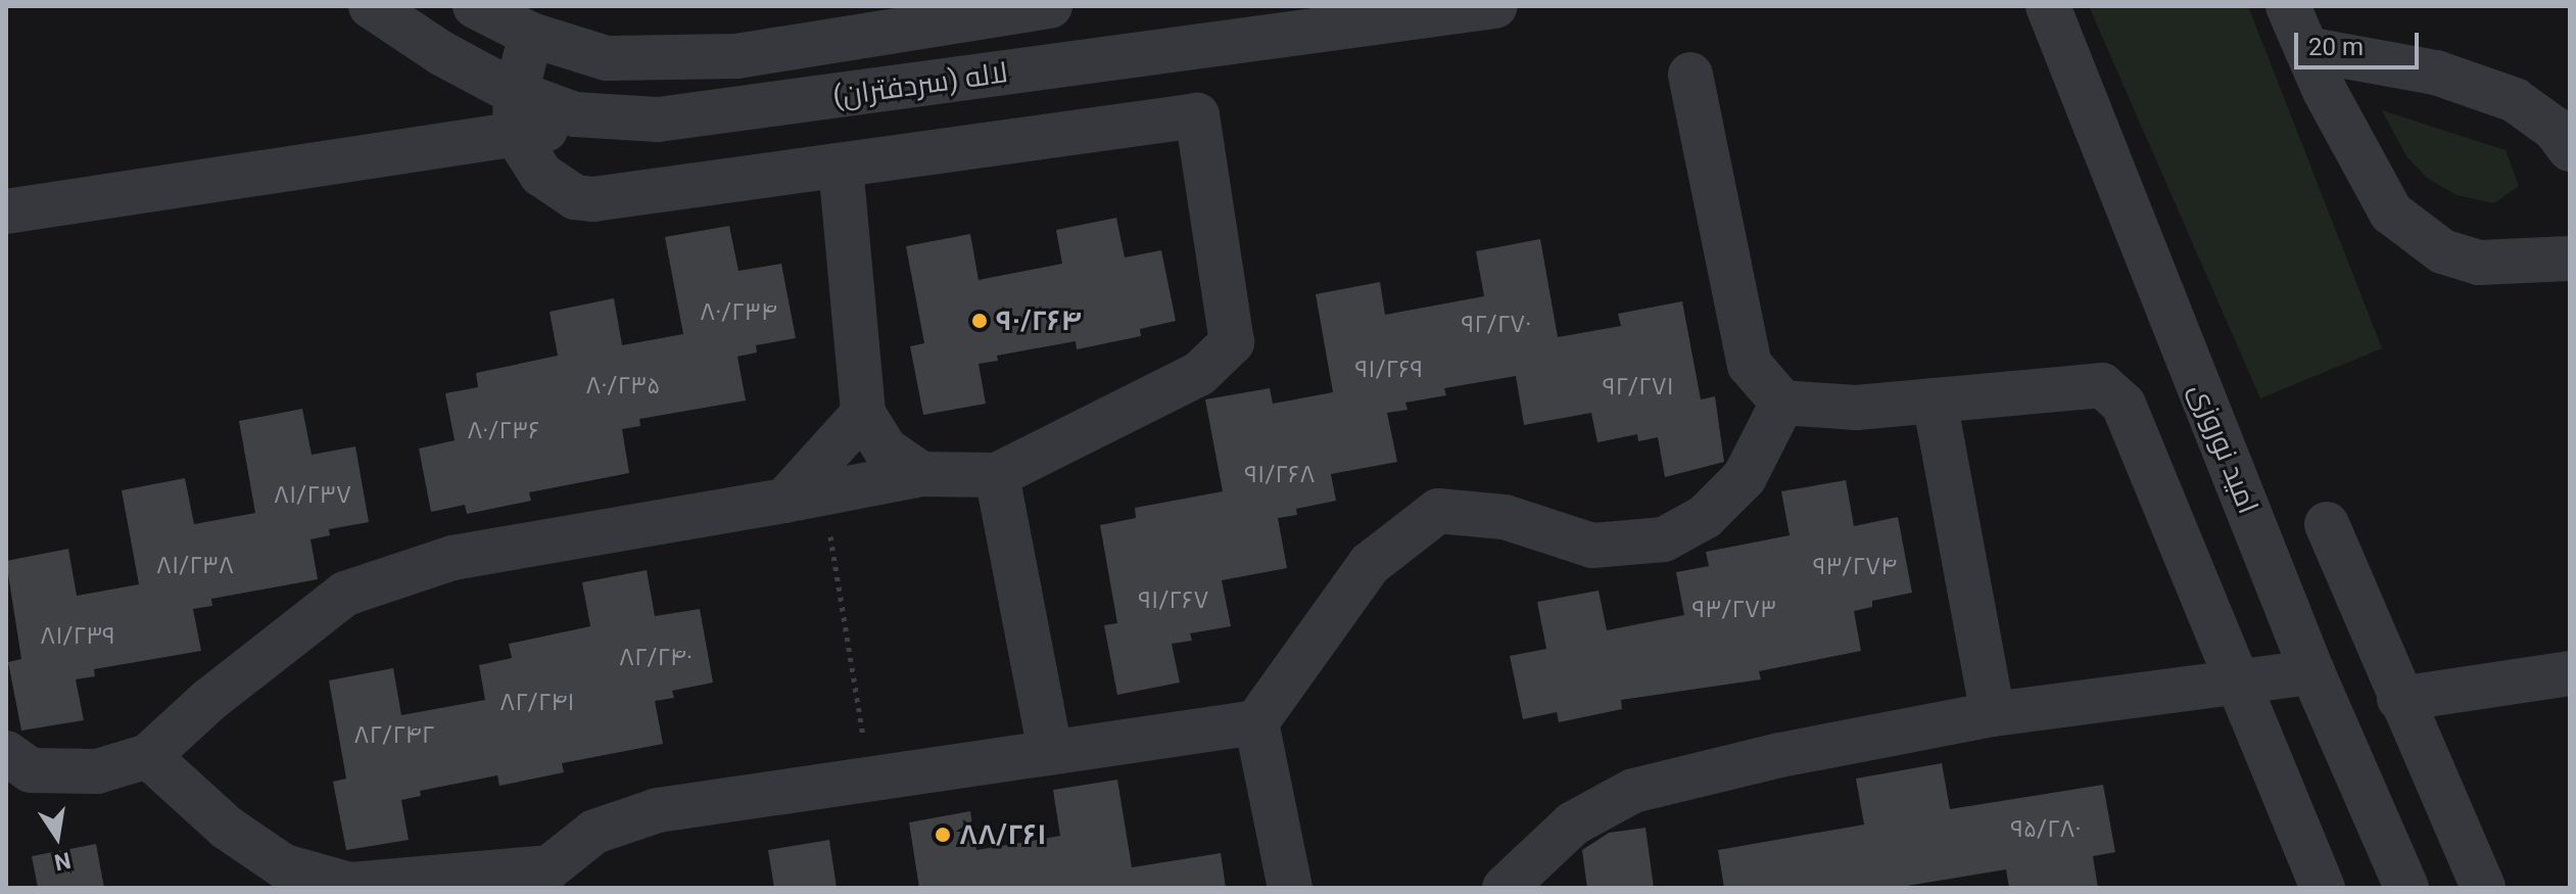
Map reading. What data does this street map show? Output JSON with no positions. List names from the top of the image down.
{
  "streets": {
    "street": ["لاله (سردفتران)", "امید نوروزی"]
  },
  "places": ["۹۰/۲۶۴", "۸۸/۲۶۱"],
  "house_numbers": [
    "۸۰/۲۳۴",
    "۹۲/۲۷۰",
    "۹۱/۲۶۹",
    "۸۰/۲۳۵",
    "۹۲/۲۷۱",
    "۸۰/۲۳۶",
    "۹۱/۲۶۸",
    "۸۱/۲۳۷",
    "۸۱/۲۳۸",
    "۹۳/۲۷۴",
    "۹۱/۲۶۷",
    "۹۳/۲۷۳",
    "۸۱/۲۳۹",
    "۸۲/۲۴۰",
    "۸۲/۲۴۱",
    "۸۲/۲۴۲",
    "۹۵/۲۸۰"
  ],
  "scale_bar": "20 m",
  "north": "bottom"
}
